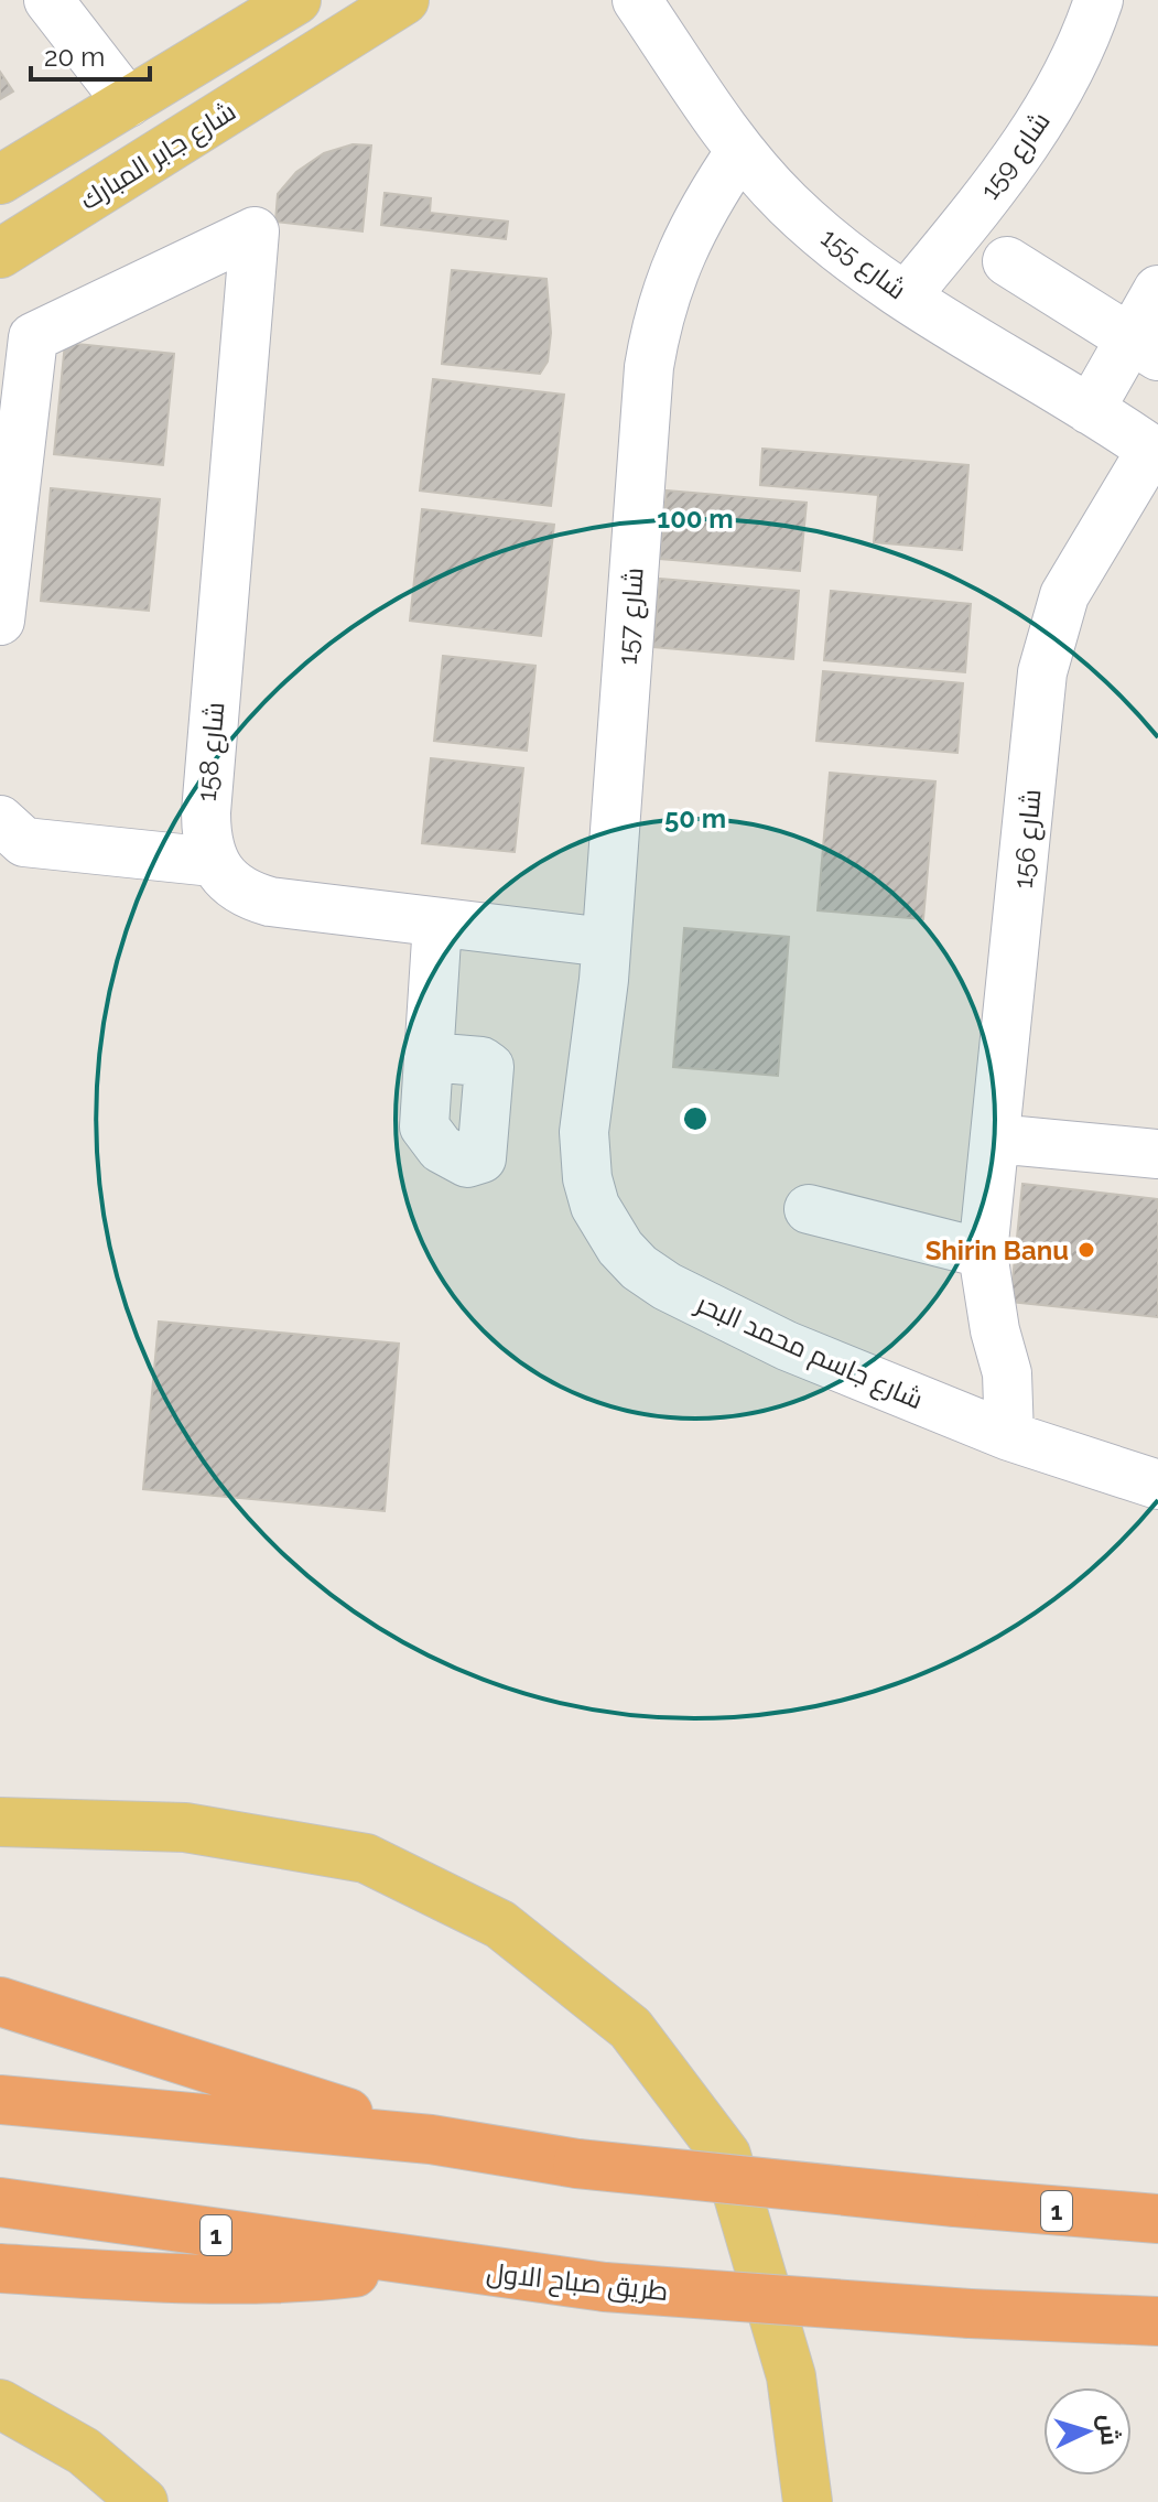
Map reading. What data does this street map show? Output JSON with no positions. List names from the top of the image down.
{
  "streets": {
    "highway": ["1", "طريق صباح الاول"],
    "main road": ["شارع جابر المبارك"],
    "street": [
      "شارع 159",
      "شارع 155",
      "شارع 157",
      "شارع 158",
      "شارع 156",
      "شارع جاسم محمد البحر"
    ]
  },
  "crossings": [
    ["شارع 159", "شارع 155"],
    ["شارع 155", "شارع 157"],
    ["شارع 155", "شارع 156"],
    ["شارع 157", "شارع جاسم محمد البحر"],
    ["شارع 156", "شارع جاسم محمد البحر"]
  ],
  "places": ["Shirin Banu"],
  "scale_bar": "20 m",
  "north": "right",
  "rings": ["100 m", "50 m"]
}
